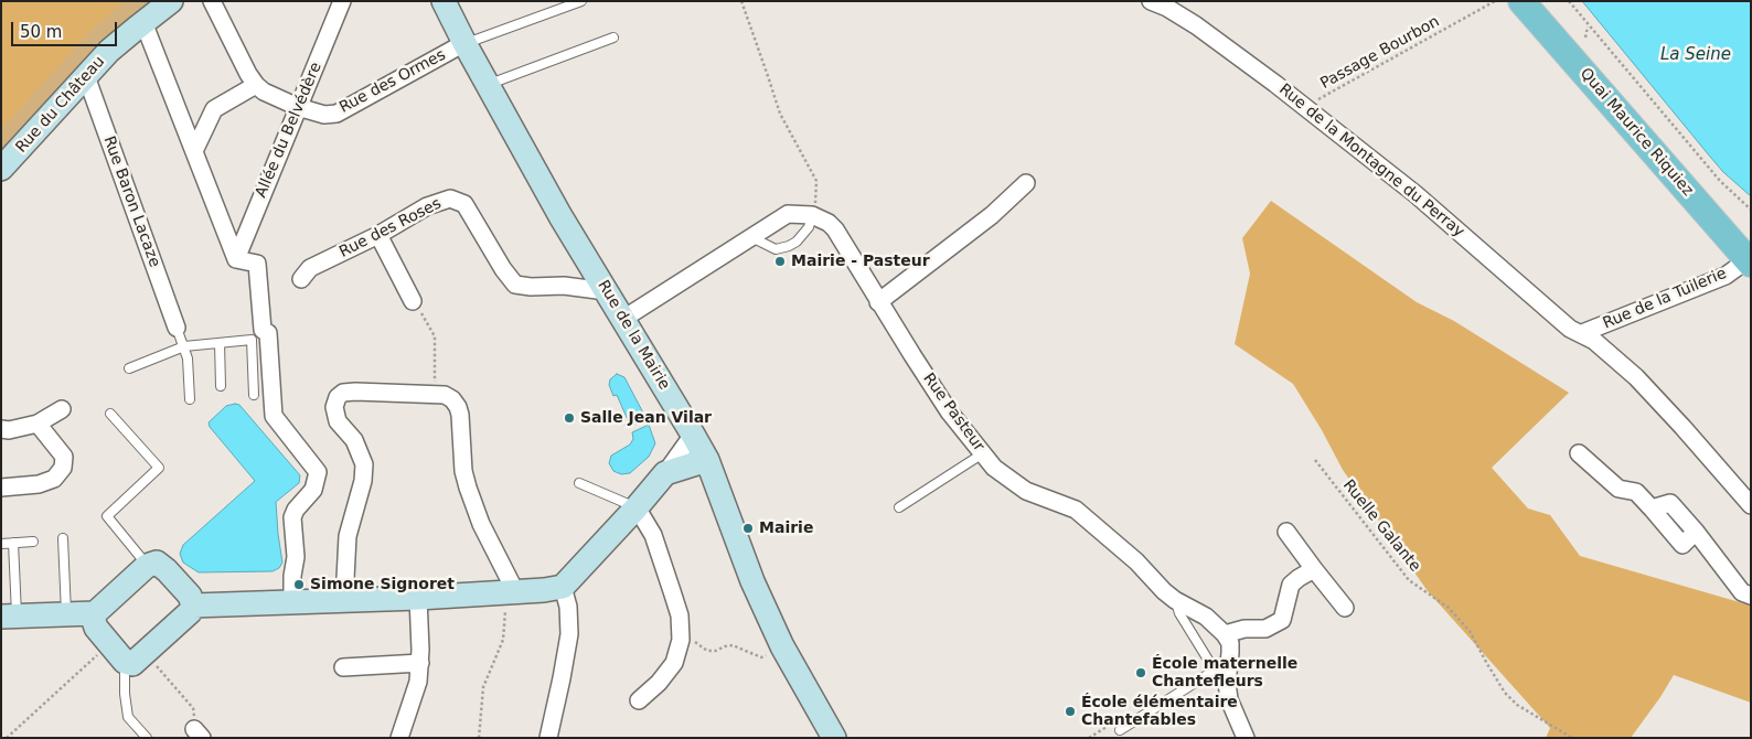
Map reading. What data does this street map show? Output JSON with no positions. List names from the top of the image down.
{
  "streets": {
    "main road": ["Quai Maurice Riquiez"],
    "street": [
      "Rue des Ormes",
      "Rue du Château",
      "Allée du Belvédère",
      "Rue de la Montagne du Perray",
      "Rue Baron Lacaze",
      "Rue des Roses",
      "Rue de la Tuilerie",
      "Rue de la Mairie",
      "Rue Pasteur"
    ],
    "path": ["Passage Bourbon", "Ruelle Galante"]
  },
  "crossings": [
    ["Passage Bourbon", "Rue de la Montagne du Perray"],
    ["Rue des Ormes", "Allée du Belvédère"],
    ["Rue des Ormes", "Rue de la Mairie"],
    ["Rue du Château", "Rue Baron Lacaze"],
    ["Quai Maurice Riquiez", "Rue de la Tuilerie"],
    ["Rue de la Montagne du Perray", "Rue de la Tuilerie"],
    ["Rue des Roses", "Rue de la Mairie"]
  ],
  "water": ["La Seine"],
  "places": [
    "Mairie - Pasteur",
    "Salle Jean Vilar",
    "Mairie",
    "Simone Signoret",
    "École maternelle Chantefleurs",
    "École élémentaire Chantefables"
  ],
  "scale_bar": "50 m"
}
